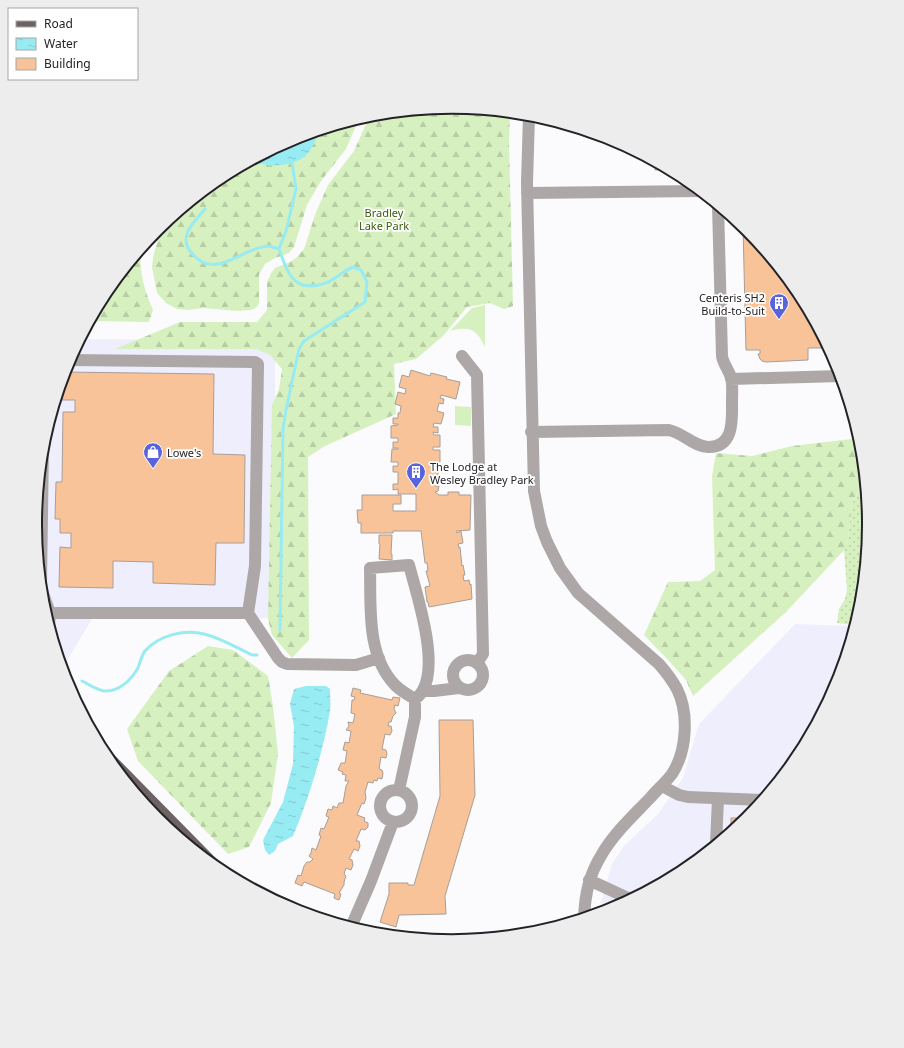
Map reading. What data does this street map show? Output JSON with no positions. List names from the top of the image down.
{
  "parks": ["Bradley Lake Park"],
  "places": {
    "building": ["Centeris SH2 Build-to-Suit", "The Lodge at Wesley Bradley Park"],
    "shop": ["Lowe's"]
  },
  "legend": ["Road", "Water", "Building"]
}
